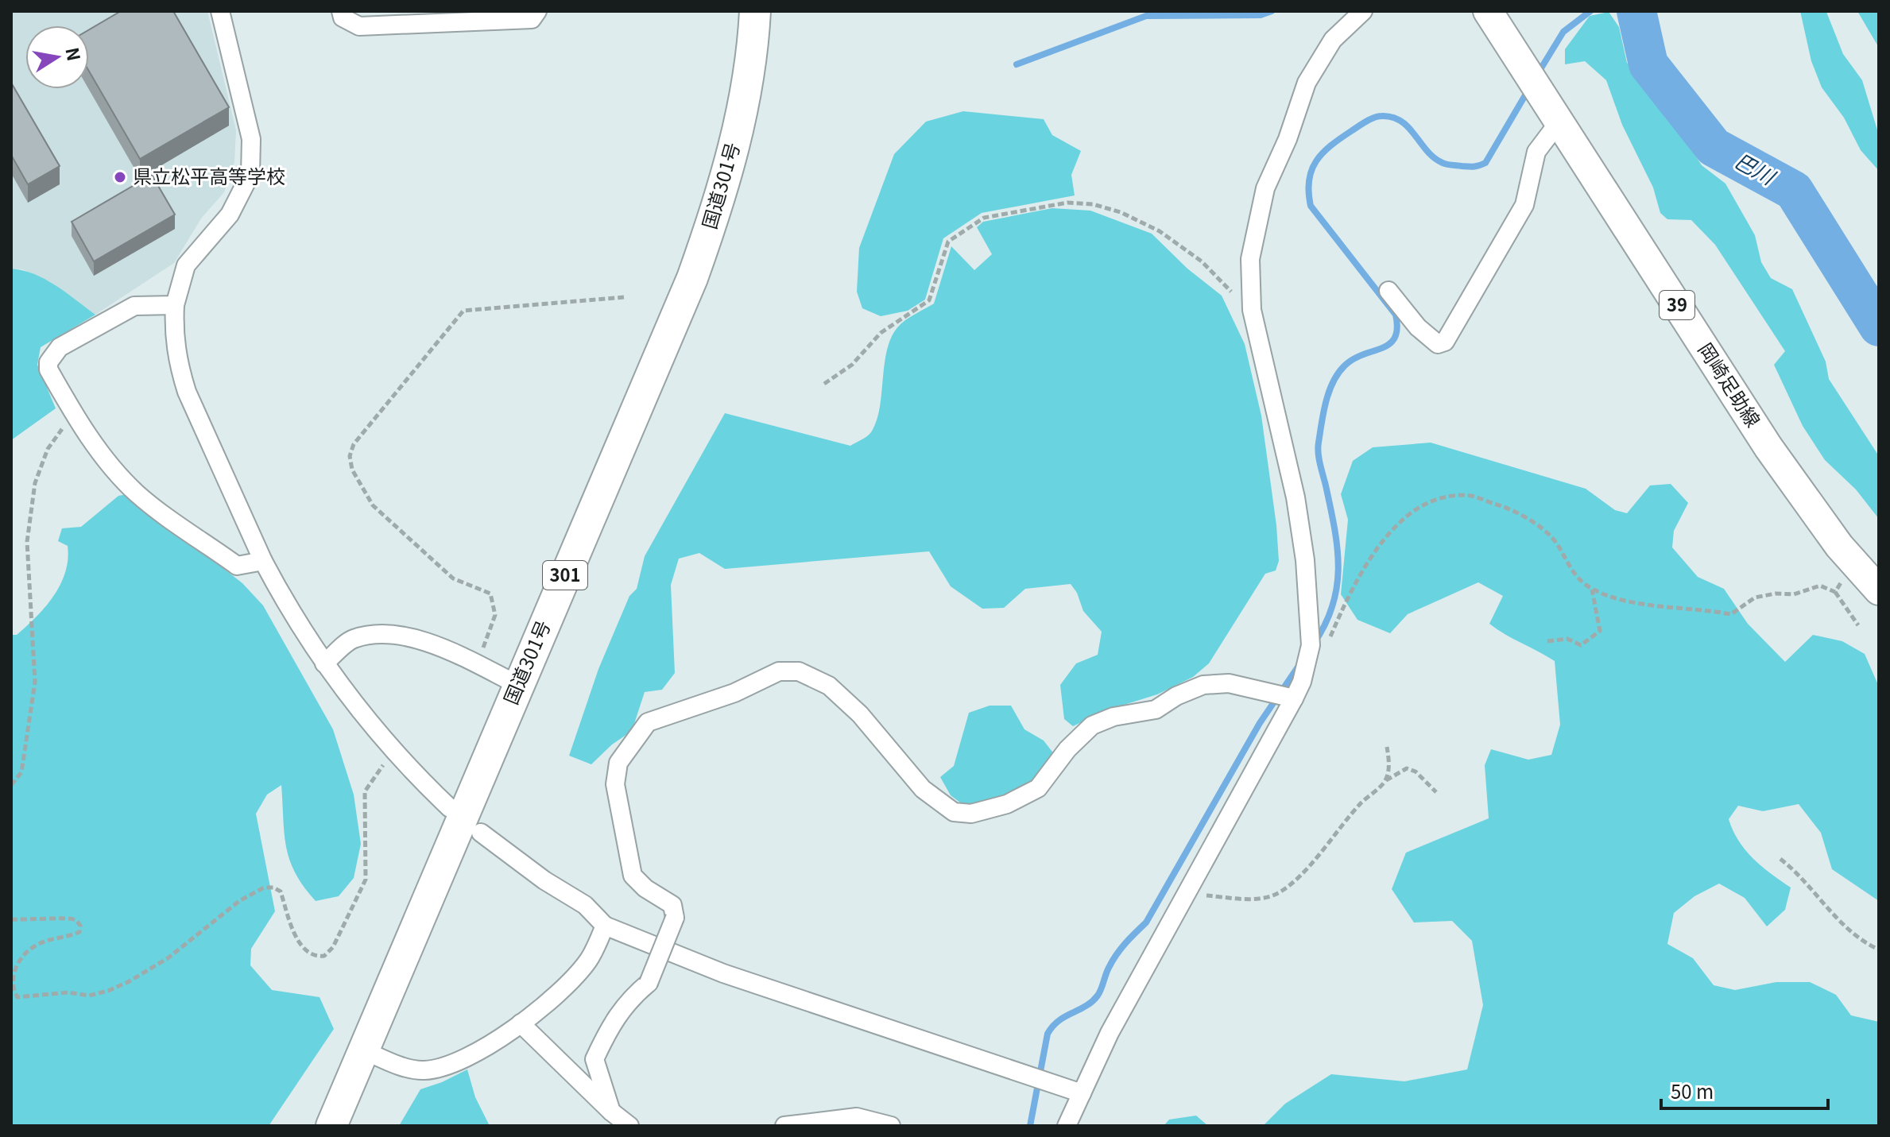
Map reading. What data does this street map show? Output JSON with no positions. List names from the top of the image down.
{
  "streets": {
    "highway": ["国道301号", "301"],
    "main road": ["39", "岡崎足助線"]
  },
  "water": ["巴川"],
  "places": ["県立松平高等学校"],
  "scale_bar": "50 m",
  "north": "right"
}
